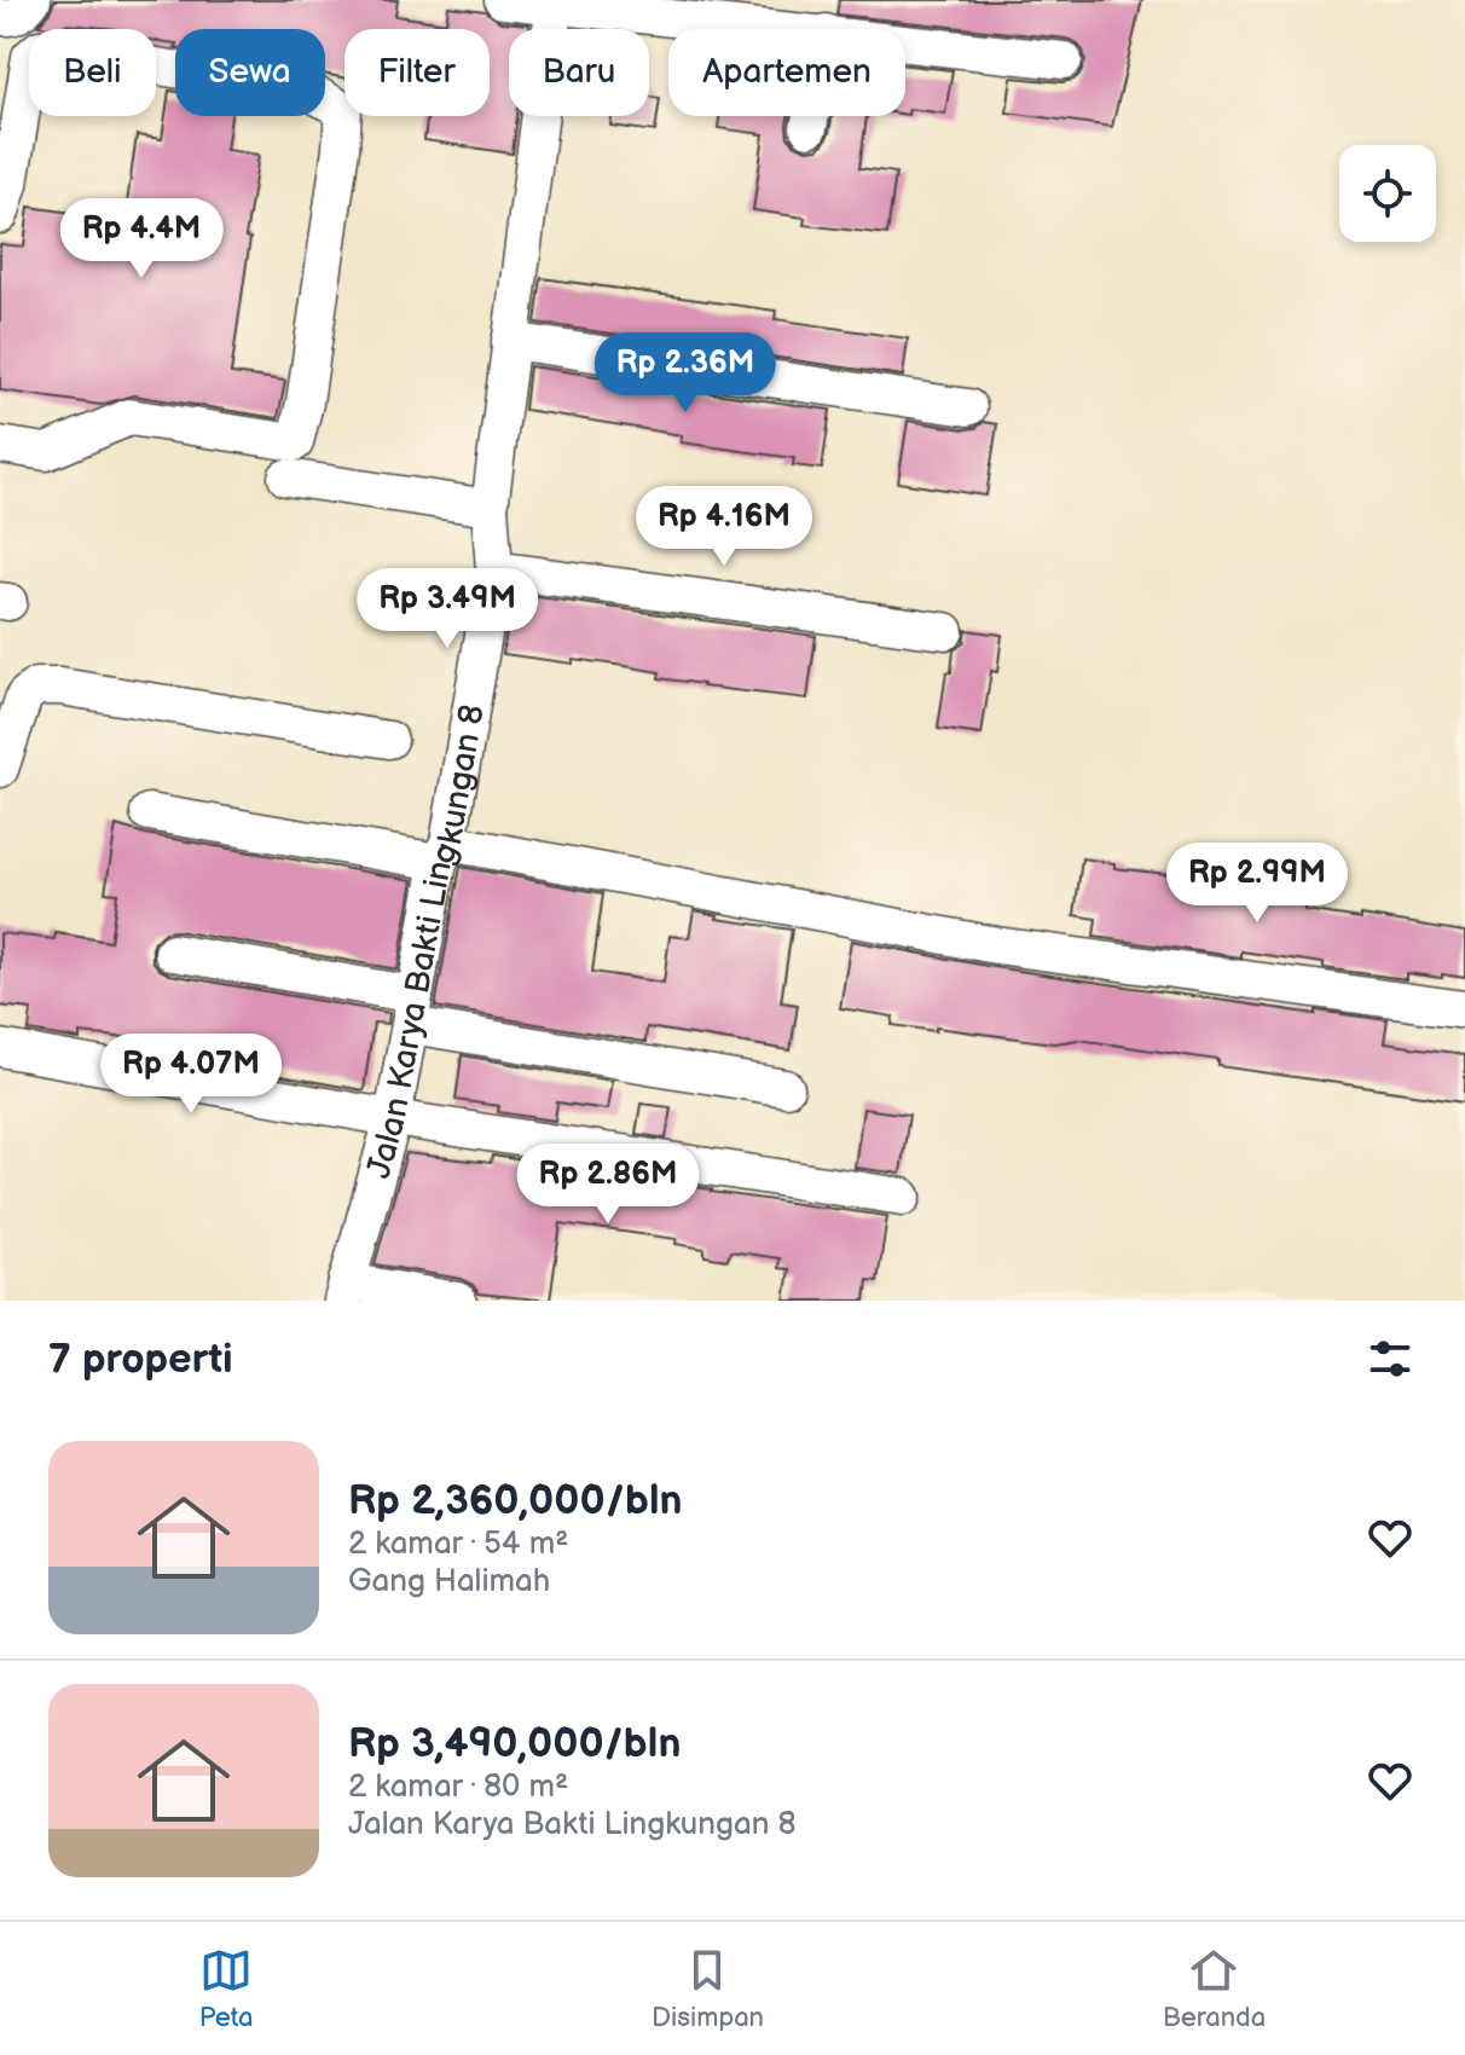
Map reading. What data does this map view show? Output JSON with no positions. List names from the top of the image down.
{
  "streets": {
    "street": ["Jalan Karya Bakti Lingkungan 8"]
  },
  "page": {
    "chip": [
      "Beli",
      "Sewa",
      "Filter",
      "Baru",
      "Apartemen"
    ],
    "price": [
      "Rp 4.4M",
      "Rp 2.36M",
      "Rp 4.16M",
      "Rp 3.49M",
      "Rp 2.99M",
      "Rp 4.07M",
      "Rp 2.86M"
    ],
    "heading": "7 properti",
    "list": [
      {
        "name": "Rp 2,360,000/bln",
        "note": "2 kamar · 54 m² · Gang Halimah"
      },
      {
        "name": "Rp 3,490,000/bln",
        "note": "2 kamar · 80 m² · Jalan Karya Bakti Lingkungan 8"
      }
    ],
    "tabs": ["Peta", "Disimpan", "Beranda"]
  }
}
